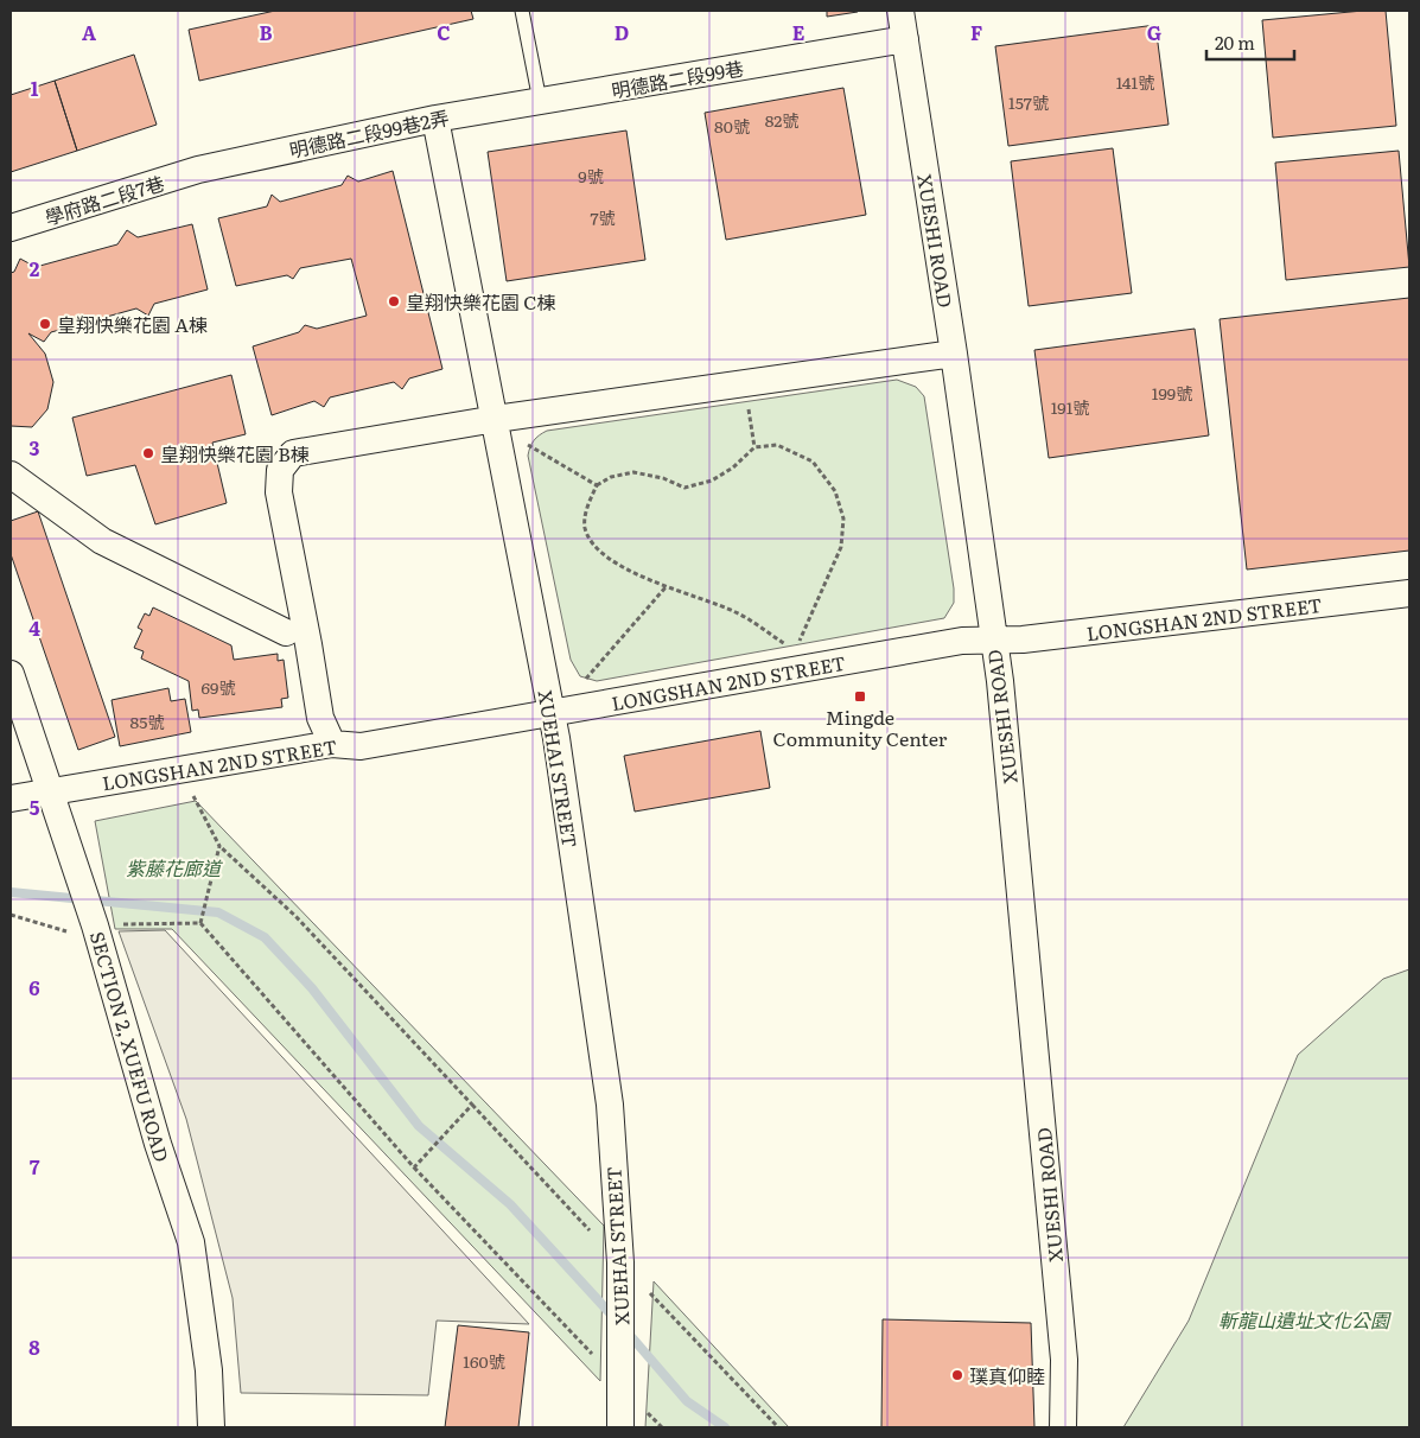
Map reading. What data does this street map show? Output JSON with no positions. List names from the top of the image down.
{
  "streets": {
    "street": [
      "明德路二段99巷",
      "明德路二段99巷2弄",
      "學府路二段7巷",
      "XUESHI ROAD",
      "LONGSHAN 2ND STREET",
      "XUEHAI STREET",
      "SECTION 2, XUEFU ROAD"
    ]
  },
  "crossings": [
    ["明德路二段99巷", "明德路二段99巷2弄"],
    ["明德路二段99巷", "XUESHI ROAD"],
    ["明德路二段99巷2弄", "學府路二段7巷"],
    ["明德路二段99巷2弄", "XUEHAI STREET"],
    ["XUESHI ROAD", "LONGSHAN 2ND STREET"],
    ["LONGSHAN 2ND STREET", "XUEHAI STREET"],
    ["LONGSHAN 2ND STREET", "SECTION 2, XUEFU ROAD"]
  ],
  "parks": ["紫藤花廊道", "斬龍山遺址文化公園"],
  "places": {
    "other": [
      "皇翔快樂花園 C棟",
      "皇翔快樂花園 A棟",
      "皇翔快樂花園 B棟",
      "璞真仰睦"
    ],
    "transit": ["Mingde Community Center"]
  },
  "house_numbers": [
    "141號",
    "157號",
    "82號",
    "80號",
    "9號",
    "7號",
    "199號",
    "191號",
    "69號",
    "85號",
    "160號"
  ],
  "scale_bar": "20 m",
  "grid": {
    "columns": [
      "A",
      "B",
      "C",
      "D",
      "E",
      "F",
      "G"
    ],
    "rows": [
      "1",
      "2",
      "3",
      "4",
      "5",
      "6",
      "7",
      "8"
    ]
  }
}
